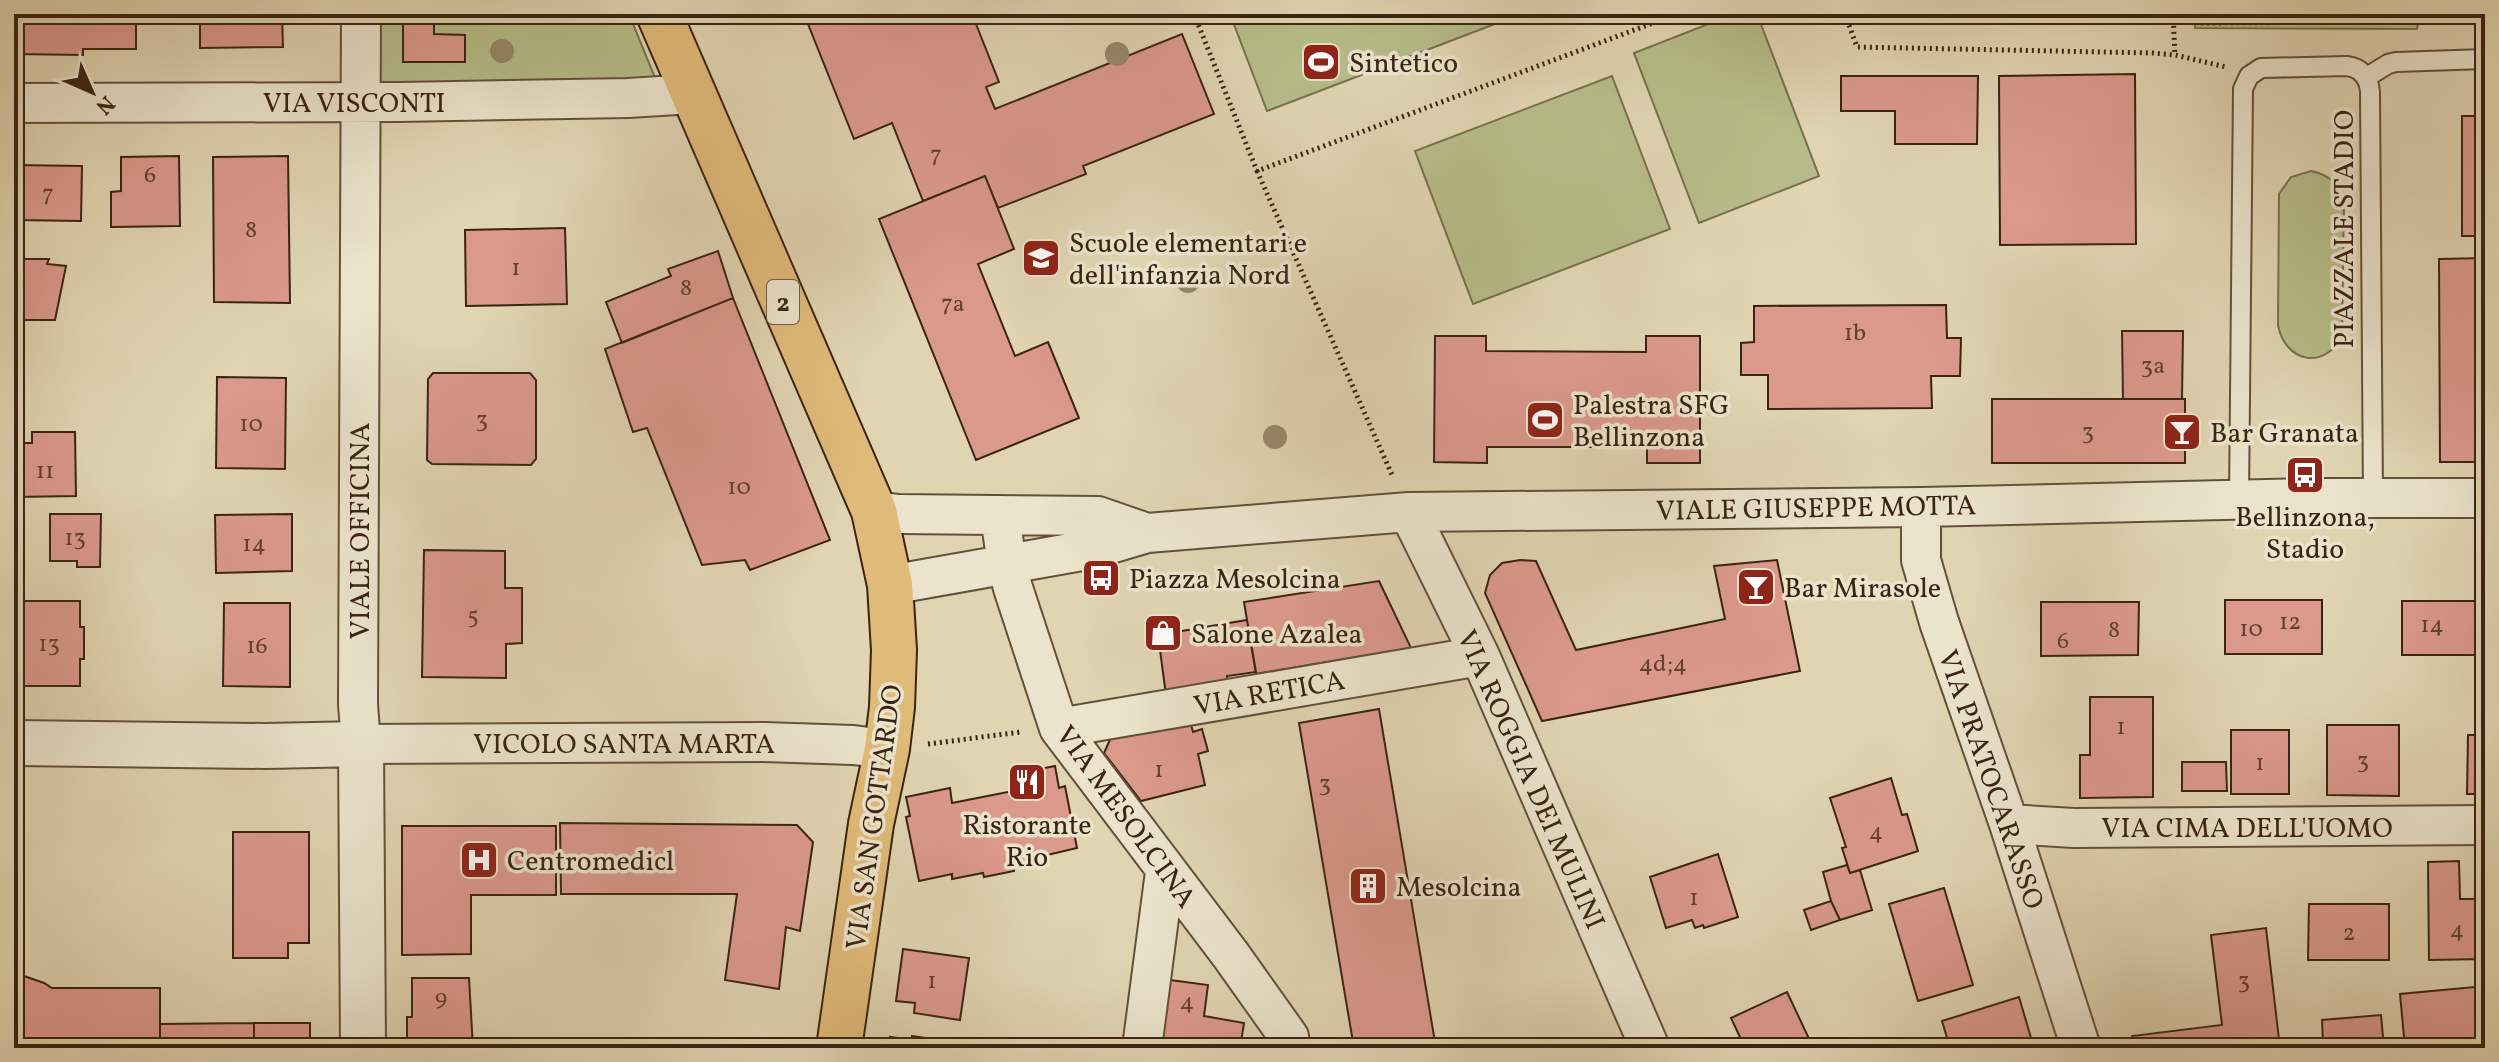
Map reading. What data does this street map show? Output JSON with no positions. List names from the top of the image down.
{
  "streets": {
    "main road": ["2", "VIA SAN GOTTARDO"],
    "street": [
      "VIA VISCONTI",
      "VIALE GIUSEPPE MOTTA",
      "VIALE OFFICINA",
      "VIA RETICA",
      "VICOLO SANTA MARTA",
      "VIA ROGGIA DEI MULINI",
      "VIA PRATOCARASSO",
      "VIA MESOLCINA",
      "VIA CIMA DELL'UOMO"
    ],
    "lane": ["PIAZZALE STADIO"]
  },
  "crossings": [
    ["VIA VISCONTI", "2"],
    ["VIA VISCONTI", "VIALE OFFICINA"],
    ["PIAZZALE STADIO", "VIALE GIUSEPPE MOTTA"],
    ["2", "VIALE GIUSEPPE MOTTA"],
    ["2", "VIA SAN GOTTARDO"],
    ["VIALE GIUSEPPE MOTTA", "VIA ROGGIA DEI MULINI"],
    ["VIALE GIUSEPPE MOTTA", "VIA PRATOCARASSO"],
    ["VIALE GIUSEPPE MOTTA", "VIA MESOLCINA"],
    ["VIALE GIUSEPPE MOTTA", "VIA SAN GOTTARDO"],
    ["VIALE OFFICINA", "VICOLO SANTA MARTA"],
    ["VIA RETICA", "VIA ROGGIA DEI MULINI"],
    ["VIA RETICA", "VIA MESOLCINA"],
    ["VICOLO SANTA MARTA", "VIA SAN GOTTARDO"],
    ["VIA PRATOCARASSO", "VIA CIMA DELL'UOMO"]
  ],
  "places": {
    "sports": ["Sintetico", "Palestra SFG Bellinzona"],
    "school or university": ["Scuole elementari e dell'infanzia Nord"],
    "bar": ["Bar Granata", "Bar Mirasole"],
    "bus stop": ["Bellinzona, Stadio", "Piazza Mesolcina"],
    "shop": ["Salone Azalea"],
    "restaurant": ["Ristorante Rio"],
    "hospital": ["Centromedicl"],
    "building": ["Mesolcina"]
  },
  "house_numbers": [
    "7",
    "6",
    "7",
    "8",
    "1",
    "8",
    "7a",
    "1b",
    "3a",
    "3",
    "10",
    "3",
    "11",
    "10",
    "13",
    "14",
    "5",
    "12",
    "14",
    "10",
    "8",
    "6",
    "13",
    "16",
    "4d;4",
    "1",
    "3",
    "1",
    "1",
    "3",
    "4",
    "1",
    "4",
    "2",
    "1",
    "3",
    "9",
    "4"
  ],
  "north": "bottom right"
}
